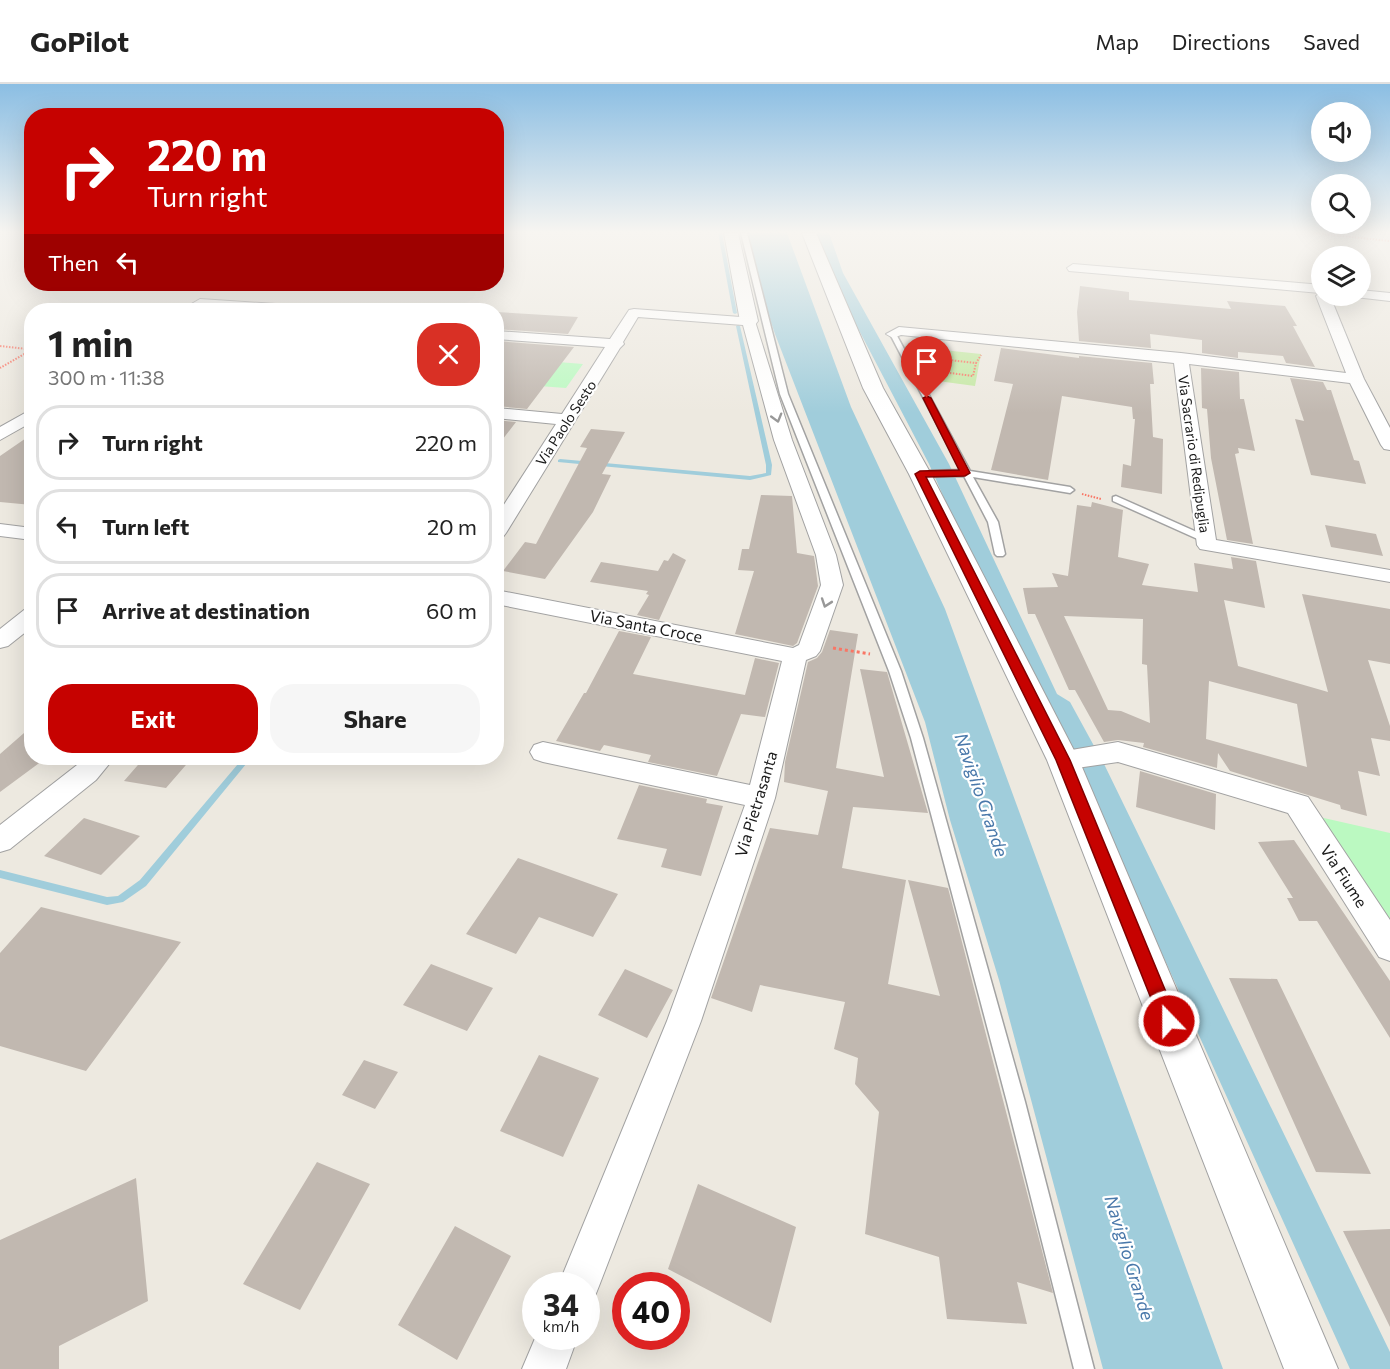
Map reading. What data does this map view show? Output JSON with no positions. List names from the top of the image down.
{
  "streets": {
    "street": [
      "Via Paolo Sesto",
      "Via Sacrario di Redipuglia",
      "Via Santa Croce",
      "Via Pietrasanta",
      "Via Fiume"
    ]
  },
  "crossings": [
    ["Via Paolo Sesto", "Via Pietrasanta"],
    ["Via Santa Croce", "Via Pietrasanta"]
  ],
  "water": ["Naviglio Grande"],
  "page": {
    "header": "GoPilot",
    "nav": ["Map", "Directions", "Saved"],
    "turn": ["220 m", "Turn right"],
    "then": "Then",
    "heading": ["1 min", "300 m · 11:38"],
    "list": [
      {
        "name": "Turn right",
        "value": "220 m"
      },
      {
        "name": "Turn left",
        "value": "20 m"
      },
      {
        "name": "Arrive at destination",
        "value": "60 m"
      }
    ],
    "buttons": ["Exit", "Share"],
    "speed": "34 km/h",
    "limit": "40"
  }
}
